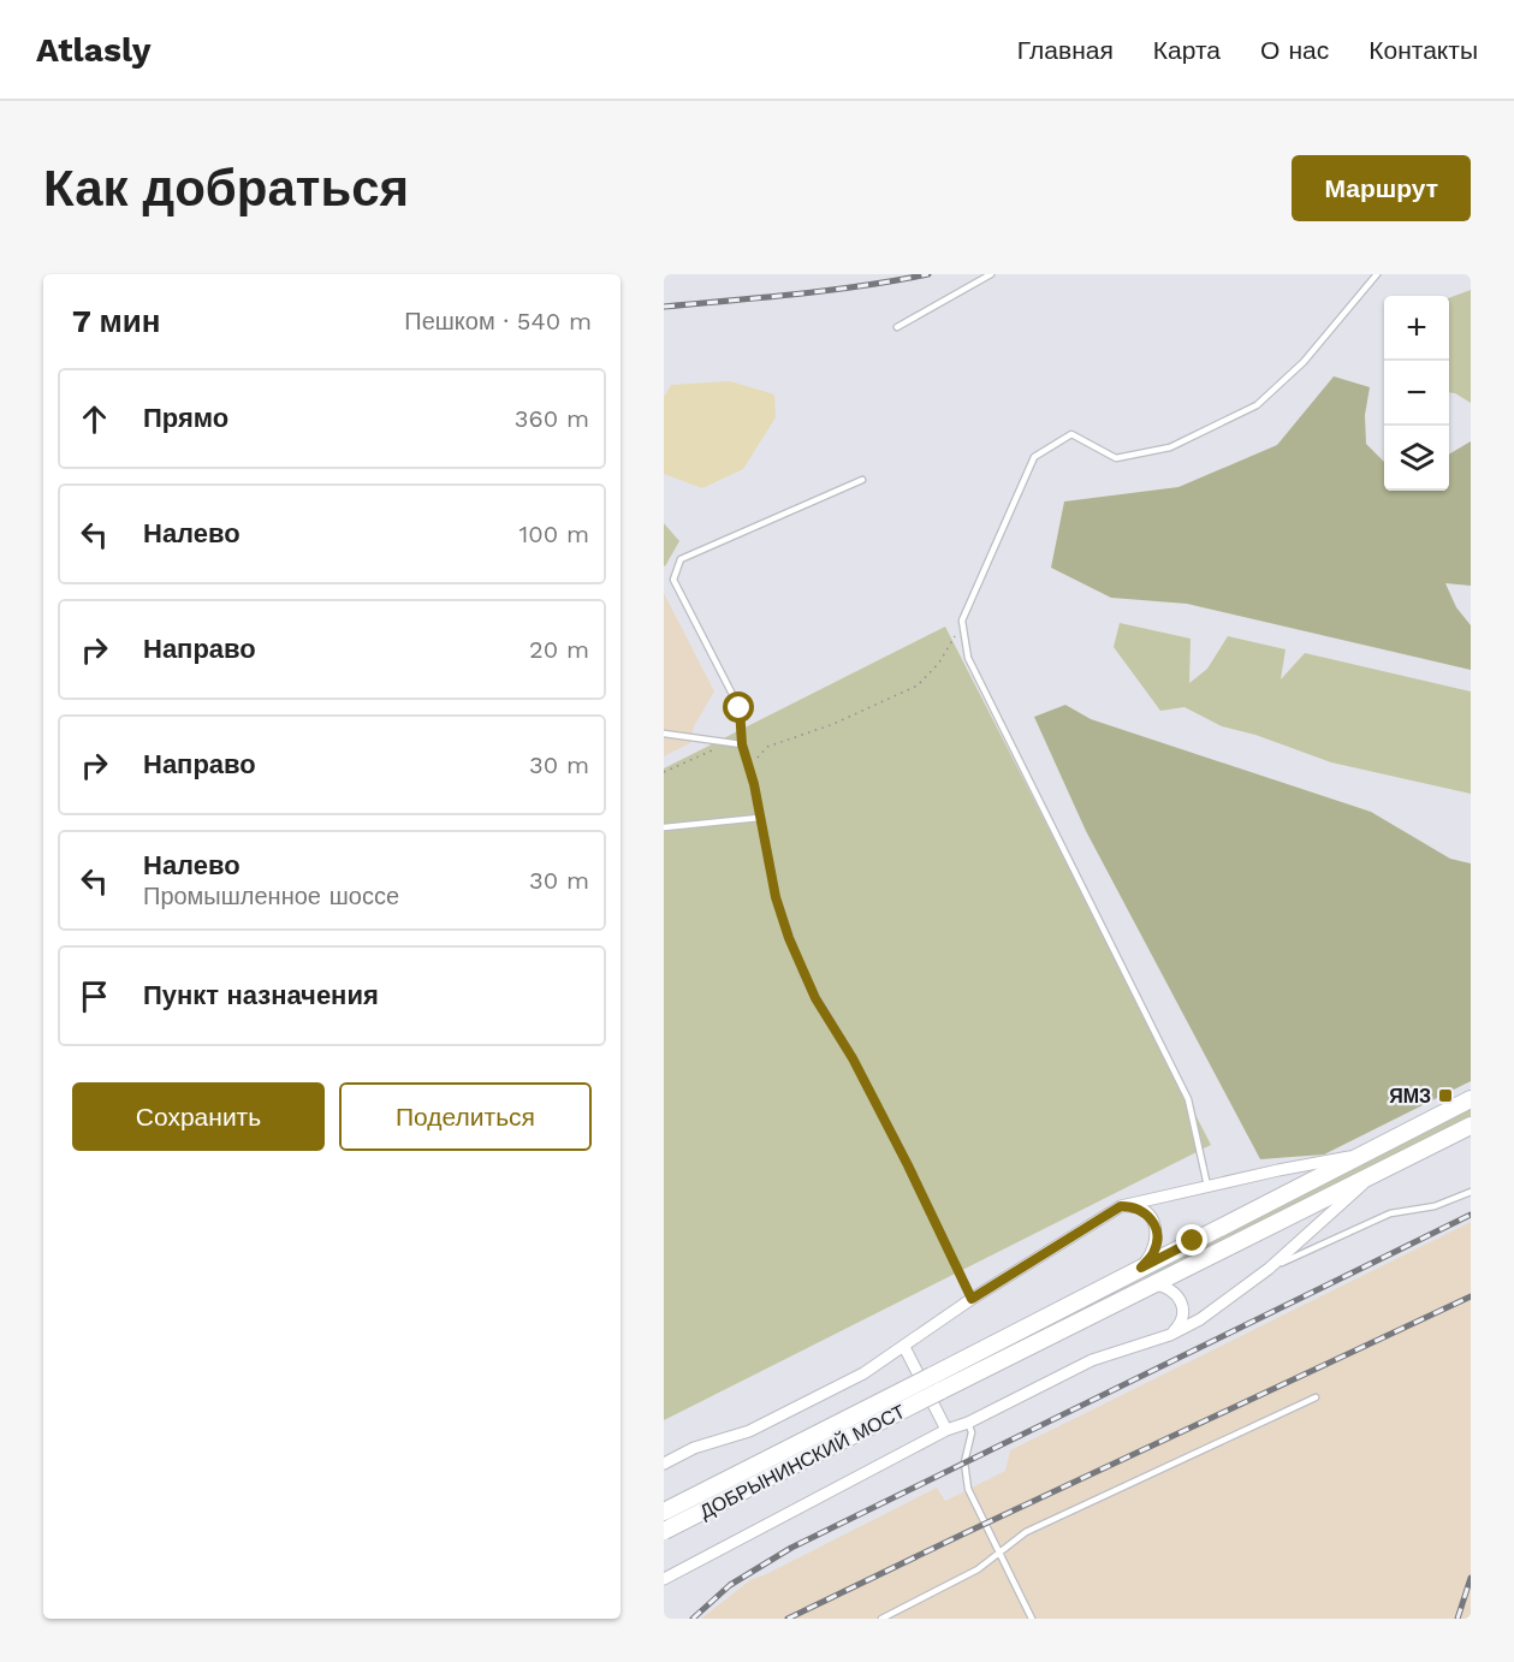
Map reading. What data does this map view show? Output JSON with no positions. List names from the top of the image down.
{
  "streets": {
    "main road": ["ДОБРЫНИНСКИЙ МОСТ"]
  },
  "places": {
    "transit": ["ЯМЗ"]
  },
  "page": {
    "header": "Atlasly",
    "nav": [
      "Главная",
      "Карта",
      "О нас",
      "Контакты"
    ],
    "buttons": [
      "Маршрут",
      ["Сохранить", "Поделиться"]
    ],
    "title": "Как добраться",
    "heading": ["7 мин", "Пешком · 540 m"],
    "map_buttons": ["+", "−"],
    "list": [
      ["Прямо", "360 m"],
      ["Налево", "100 m"],
      ["Направо", "20 m"],
      ["Направо", "30 m"],
      ["Налево", "Промышленное шоссе", "30 m"],
      "Пункт назначения"
    ]
  }
}
